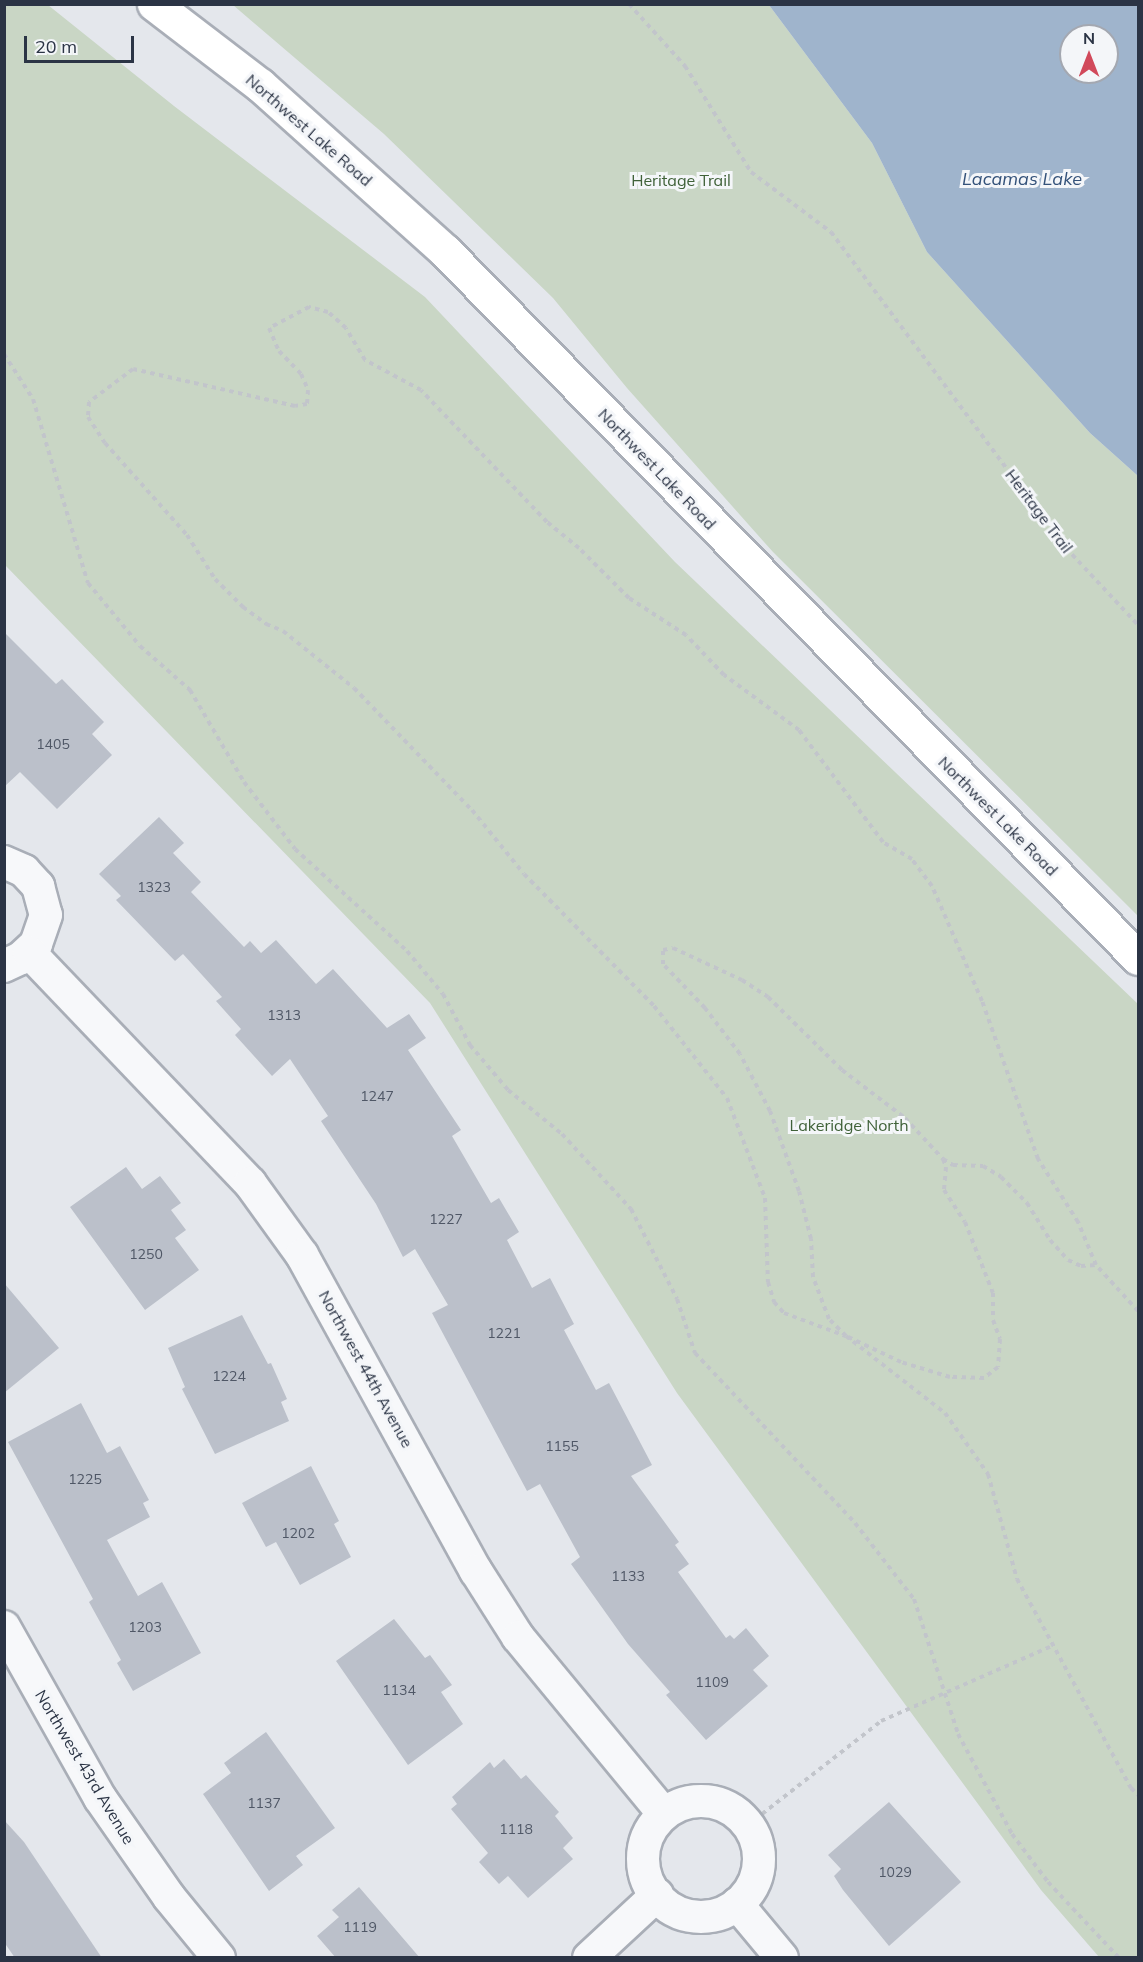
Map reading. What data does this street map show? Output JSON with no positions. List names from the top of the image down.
{
  "streets": {
    "main road": ["Northwest Lake Road"],
    "street": ["Northwest 44th Avenue", "Northwest 43rd Avenue"],
    "path": ["Heritage Trail"]
  },
  "water": ["Lacamas Lake"],
  "parks": ["Heritage Trail", "Lakeridge North"],
  "house_numbers": [
    "1405",
    "1323",
    "1313",
    "1247",
    "1227",
    "1250",
    "1221",
    "1224",
    "1155",
    "1225",
    "1202",
    "1133",
    "1203",
    "1109",
    "1134",
    "1137",
    "1118",
    "1029",
    "1119"
  ],
  "scale_bar": "20 m",
  "north": "top"
}
